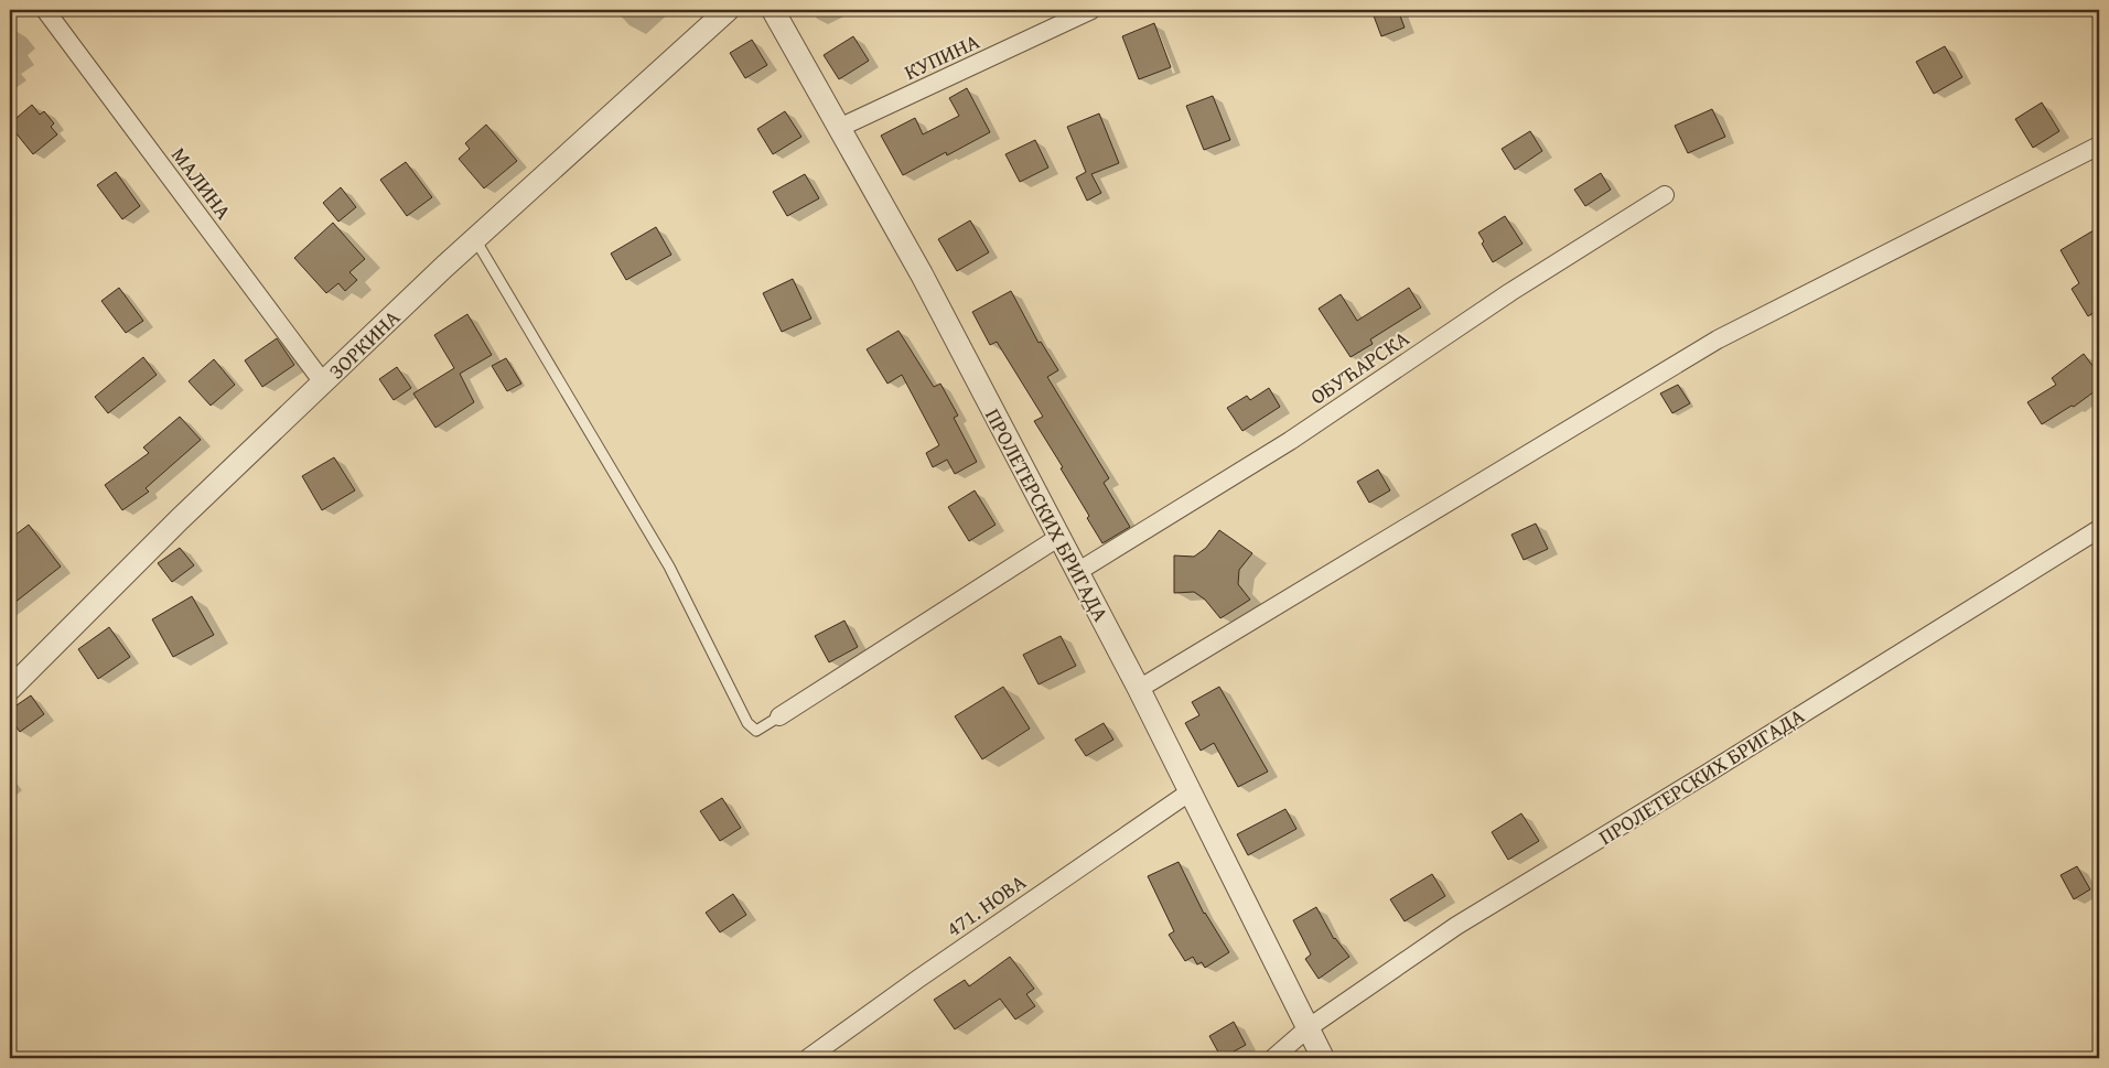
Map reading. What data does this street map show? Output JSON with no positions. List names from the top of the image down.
{
  "streets": {
    "street": [
      "КУПИНА",
      "МАЛИНА",
      "ЗОРКИНА",
      "ОБУЋАРСКА",
      "ПРОЛЕТЕРСКИХ БРИГАДА",
      "471. НОВА"
    ]
  },
  "crossings": [
    ["КУПИНА", "ПРОЛЕТЕРСКИХ БРИГАДА"],
    ["МАЛИНА", "ЗОРКИНА"],
    ["ОБУЋАРСКА", "ПРОЛЕТЕРСКИХ БРИГАДА"],
    ["ПРОЛЕТЕРСКИХ БРИГАДА", "471. НОВА"]
  ]
}
